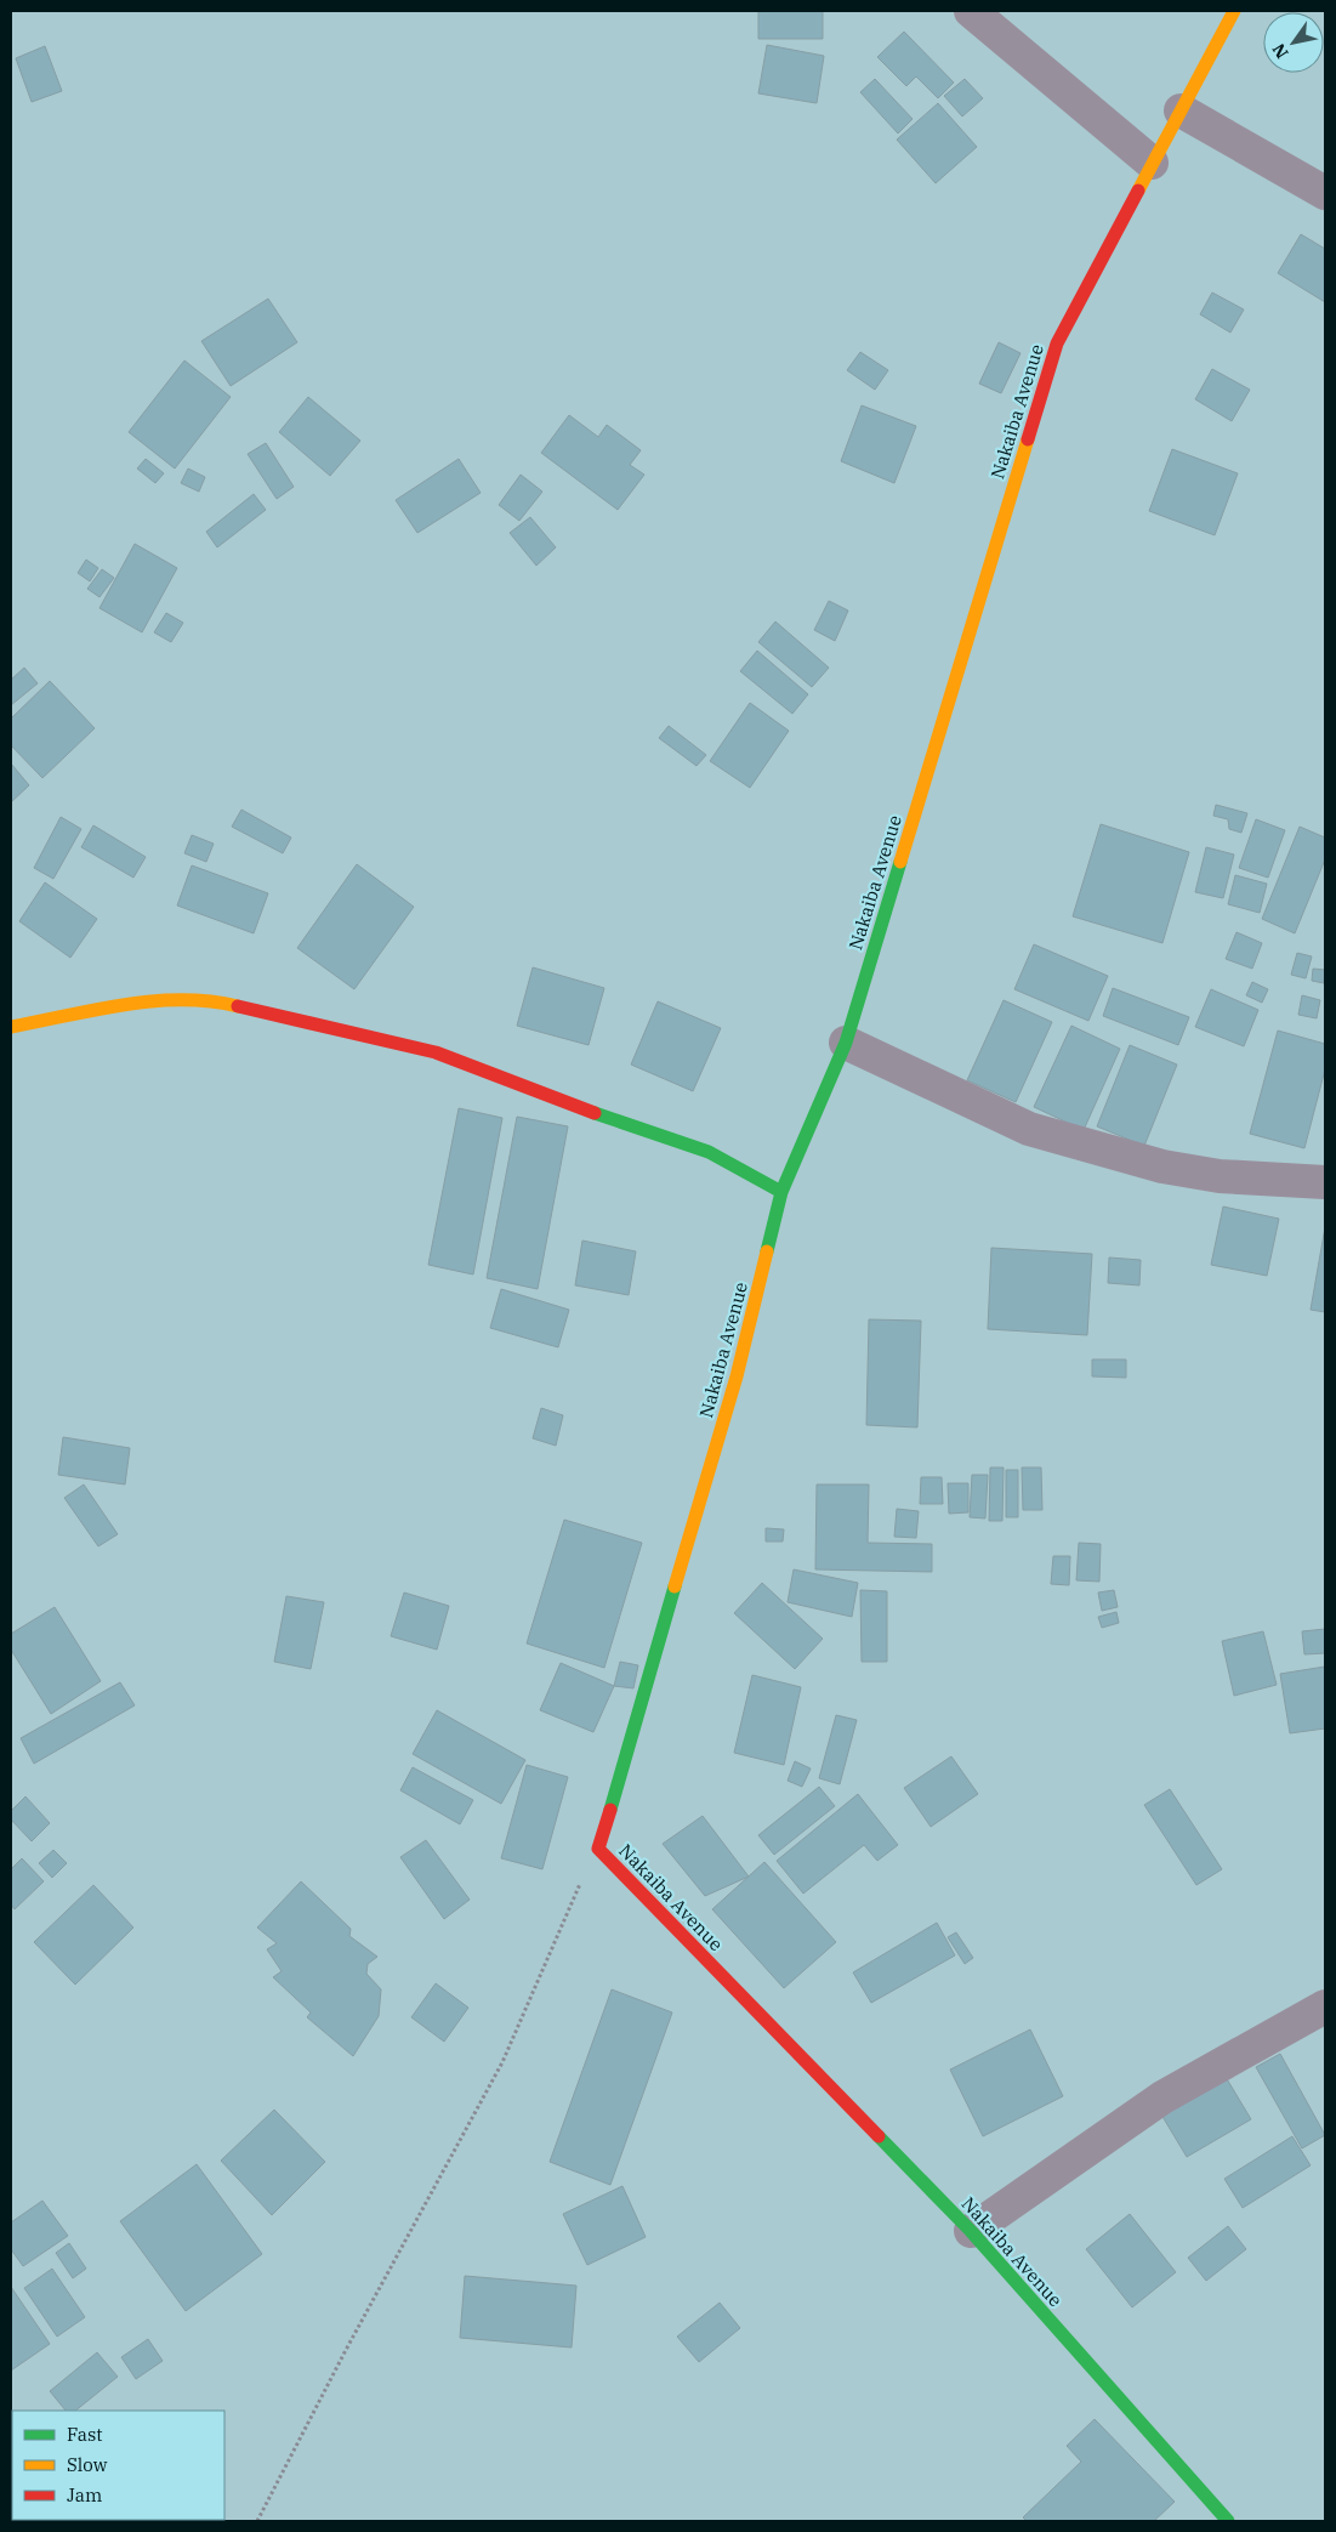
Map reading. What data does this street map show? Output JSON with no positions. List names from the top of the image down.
{
  "streets": {
    "street": ["Nakaiba Avenue"]
  },
  "legend": ["Fast", "Slow", "Jam"],
  "north": "bottom left"
}
